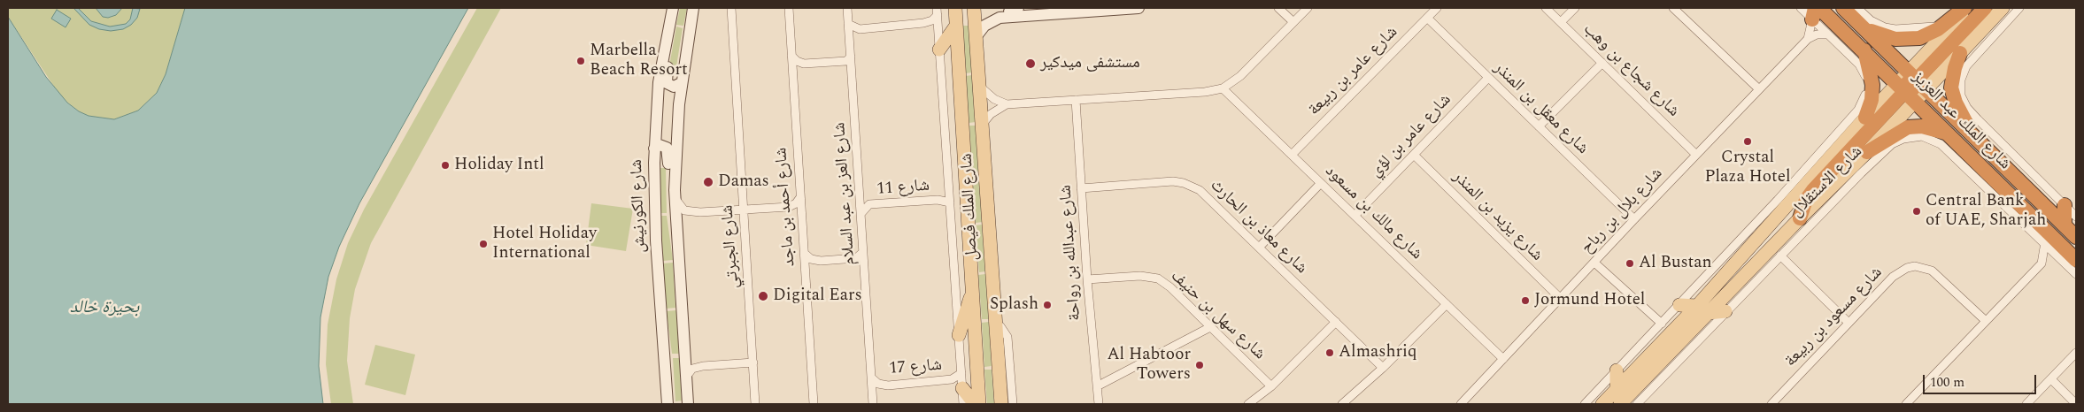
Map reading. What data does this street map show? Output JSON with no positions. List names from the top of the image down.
{
  "streets": {
    "highway": ["شارع الملك عبد العزيز"],
    "main road": ["شارع الاستقلال", "شارع الكورنيش", "شارع الملك فيصل"],
    "street": [
      "شارع شجاع بن وهب",
      "شارع عامر بن ربيعة",
      "شارع معقل بن المنذر",
      "شارع عامر بن لؤي",
      "شارع 11",
      "شارع العز بن عبد السلام",
      "شارع أحمد بن ماجد",
      "شارع بلال بن رباح",
      "شارع مالك بن مسعود",
      "شارع يزيد بن المنذر",
      "شارع معاذ بن الحارث",
      "شارع الجبرتي",
      "شارع عبدالله بن رواحة",
      "شارع سهل بن حنيف",
      "شارع مسعود بن ربيعة",
      "شارع 17"
    ]
  },
  "crossings": [
    ["شارع شجاع بن وهب", "شارع بلال بن رباح"],
    ["شارع عامر بن ربيعة", "شارع معقل بن المنذر"],
    ["شارع عامر بن ربيعة", "شارع مالك بن مسعود"],
    ["شارع معقل بن المنذر", "شارع عامر بن لؤي"],
    ["شارع معقل بن المنذر", "شارع بلال بن رباح"],
    ["شارع الملك عبد العزيز", "شارع الاستقلال"],
    ["شارع عامر بن لؤي", "شارع مالك بن مسعود"],
    ["شارع عامر بن لؤي", "شارع يزيد بن المنذر"],
    ["شارع 11", "شارع العز بن عبد السلام"],
    ["شارع 11", "شارع الملك فيصل"],
    ["شارع العز بن عبد السلام", "شارع 17"],
    ["شارع الملك فيصل", "شارع 17"],
    ["شارع بلال بن رباح", "شارع مالك بن مسعود"],
    ["شارع بلال بن رباح", "شارع يزيد بن المنذر"],
    ["شارع معاذ بن الحارث", "شارع عبدالله بن رواحة"],
    ["شارع عبدالله بن رواحة", "شارع سهل بن حنيف"]
  ],
  "water": ["بحيرة خالد"],
  "places": [
    "Marbella Beach Resort",
    "مستشفى ميدكير",
    "Crystal Plaza Hotel",
    "Holiday Intl",
    "Damas",
    "Central Bank of UAE, Sharjah",
    "Hotel Holiday International",
    "Al Bustan",
    "Digital Ears",
    "Jormund Hotel",
    "Splash",
    "Almashriq",
    "Al Habtoor Towers"
  ],
  "scale_bar": "100 m"
}
